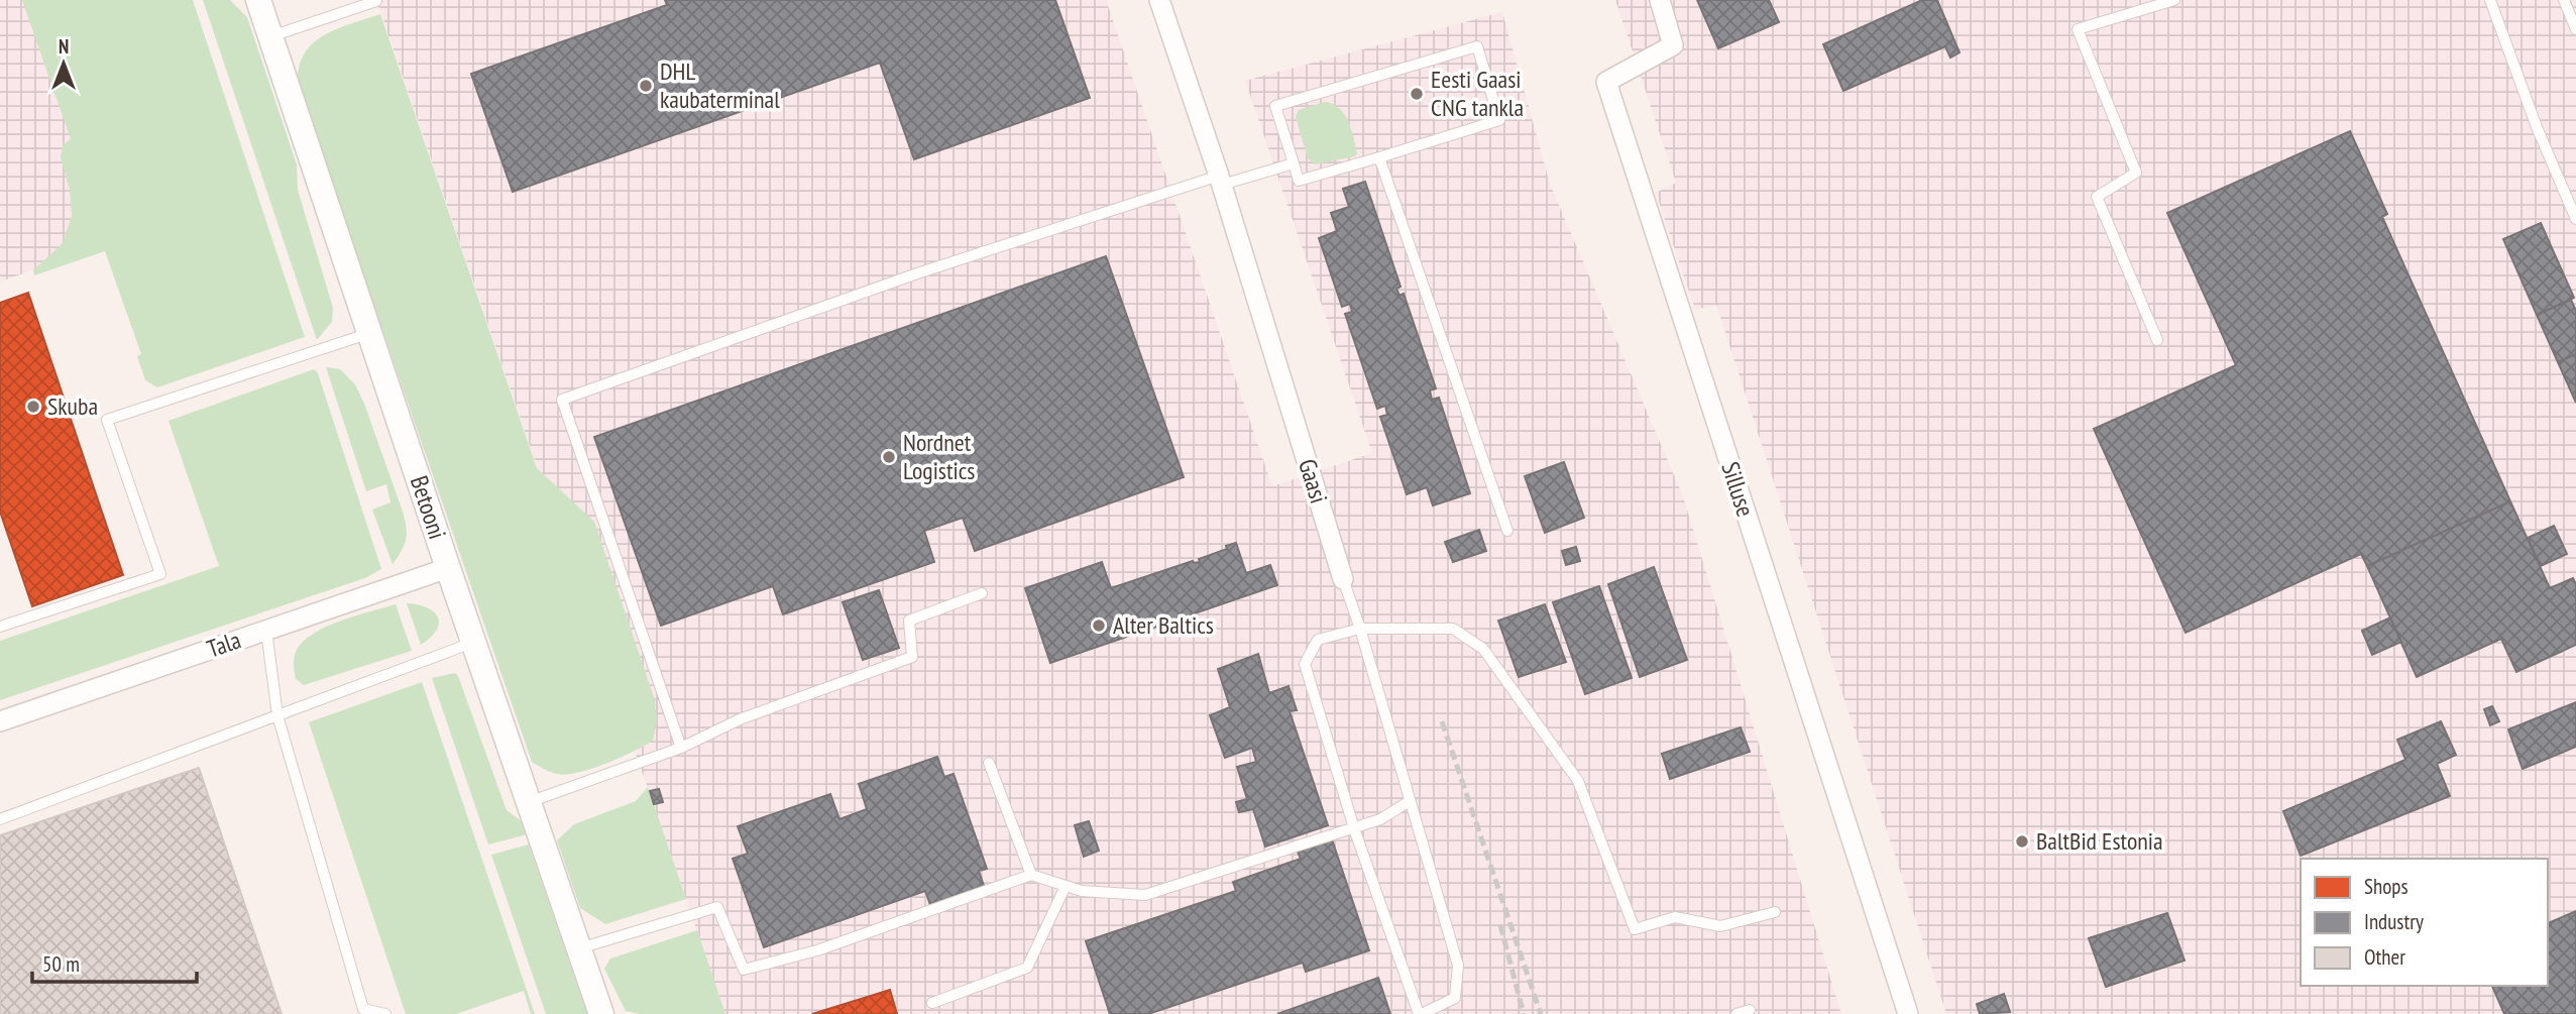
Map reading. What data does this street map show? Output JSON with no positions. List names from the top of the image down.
{
  "streets": {
    "street": [
      "Gaasi",
      "Silluse",
      "Betooni",
      "Tala"
    ]
  },
  "crossings": [
    ["Betooni", "Tala"]
  ],
  "places": [
    "DHL kaubaterminal",
    "Eesti Gaasi CNG tankla",
    "Skuba",
    "Nordnet Logistics",
    "Alter Baltics",
    "BaltBid Estonia"
  ],
  "legend": ["Shops", "Industry", "Other"],
  "scale_bar": "50 m",
  "north": "top"
}
